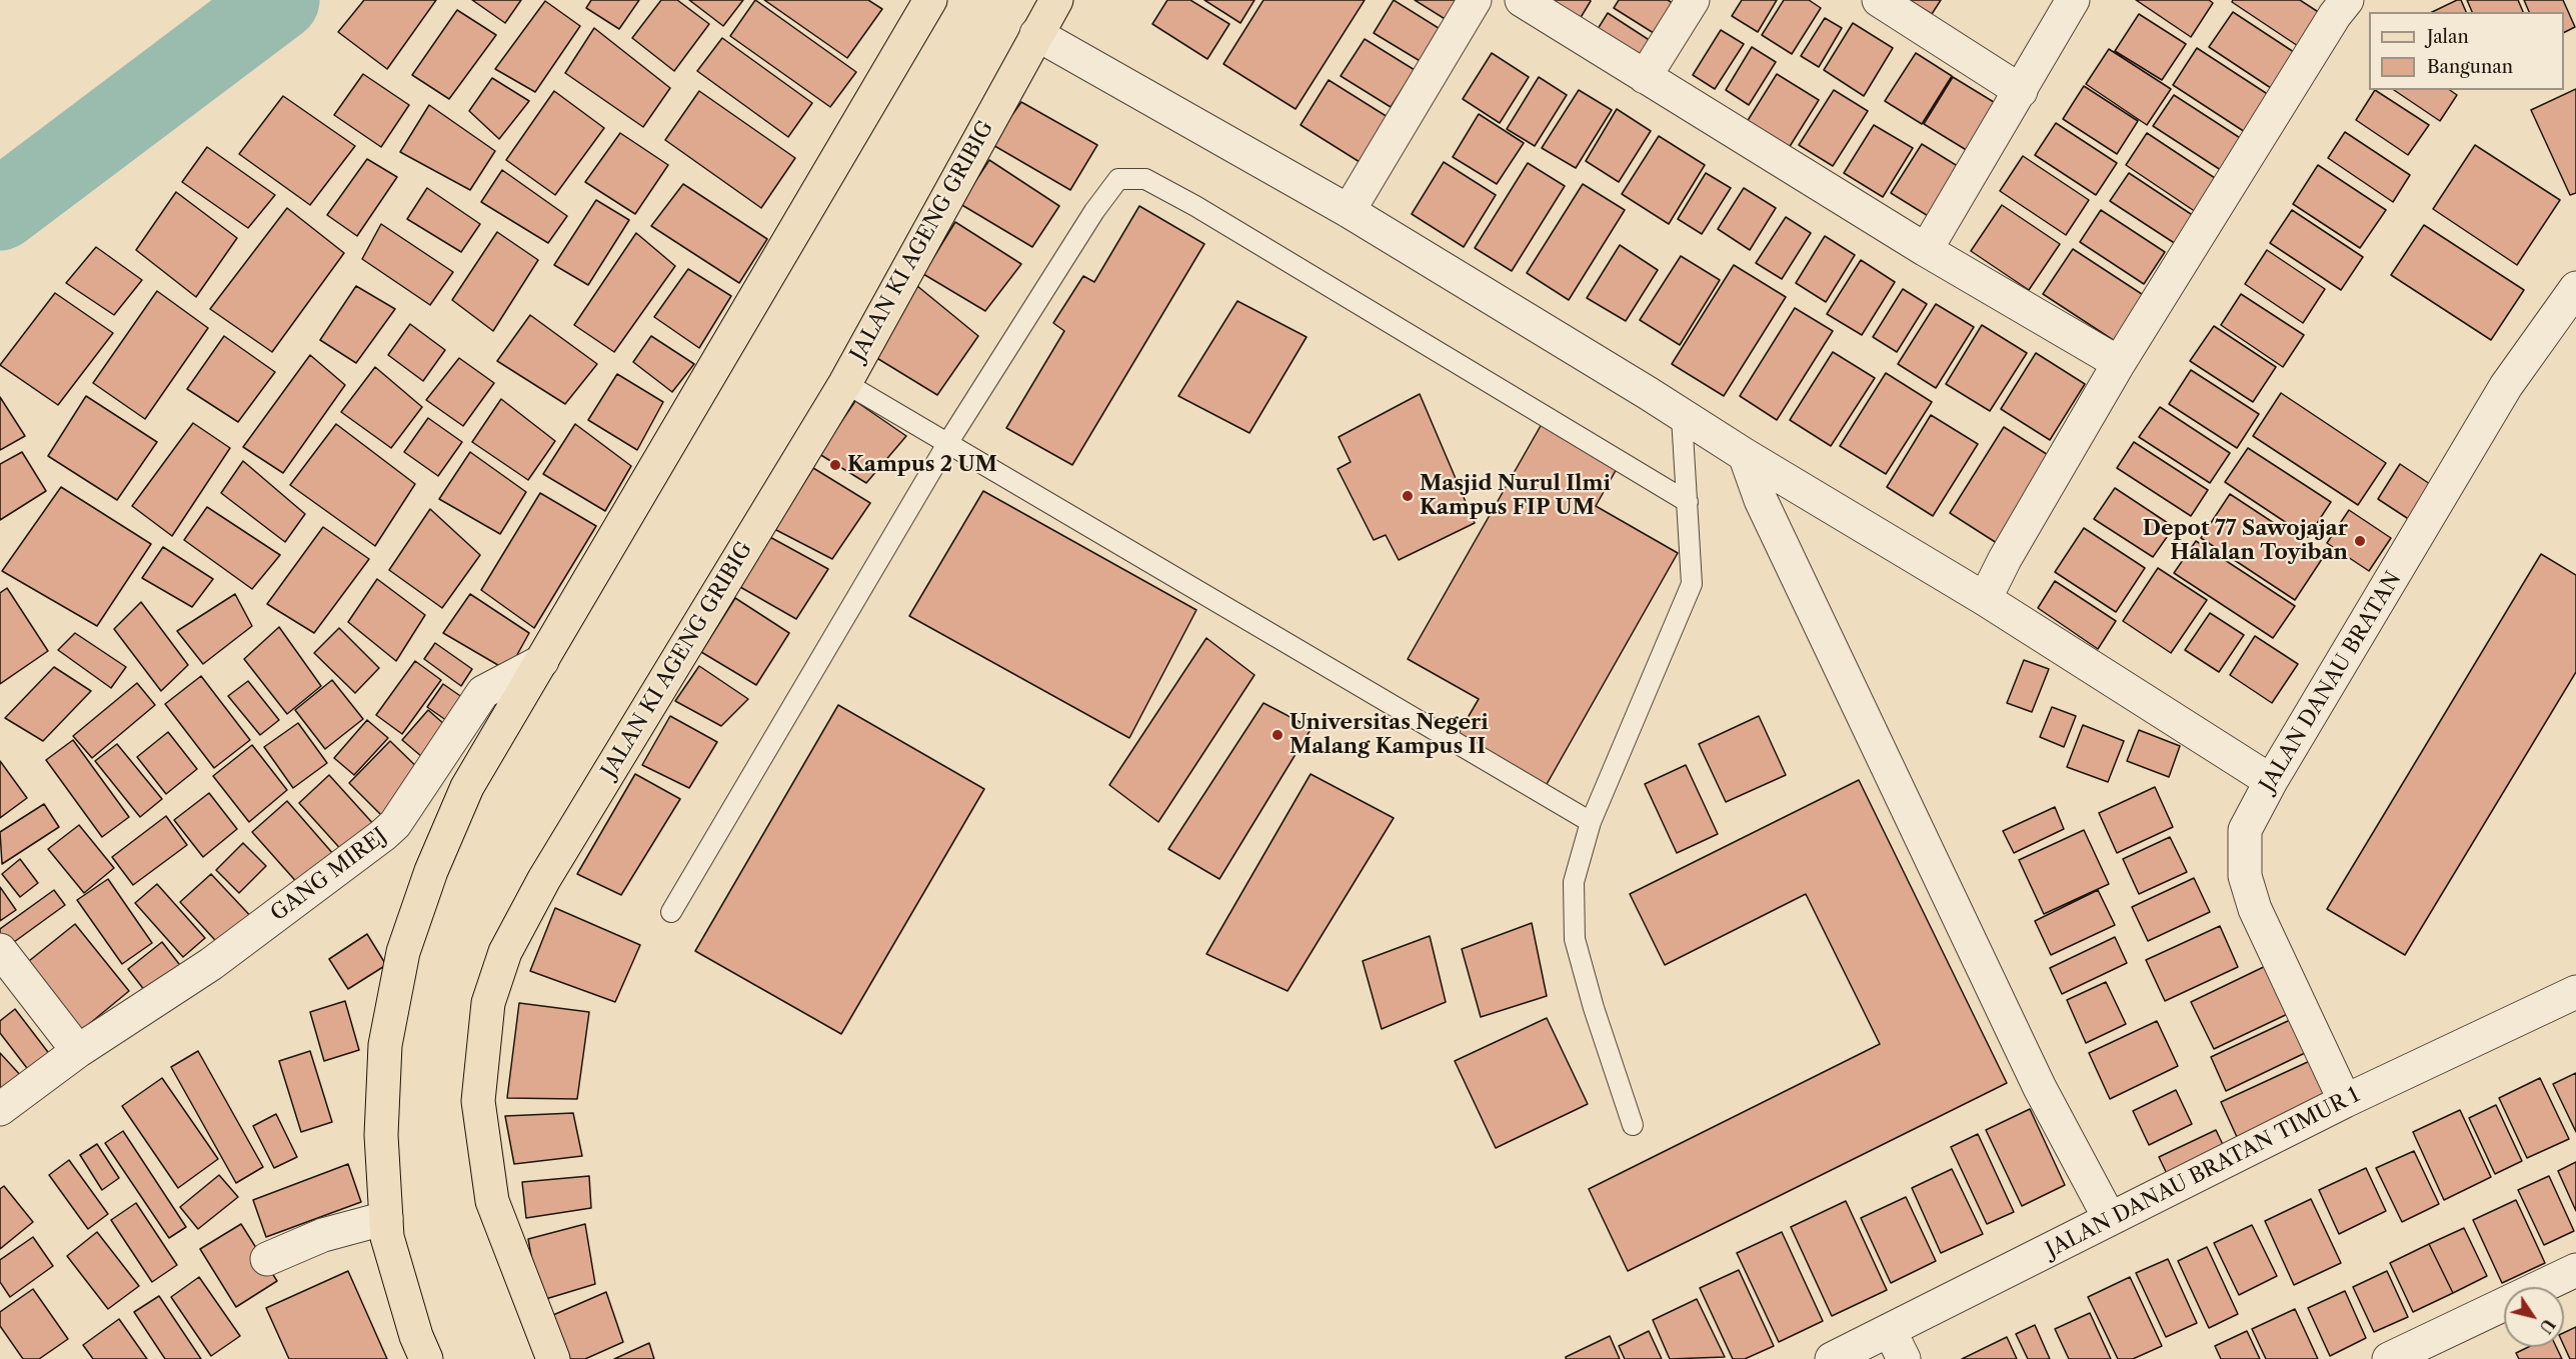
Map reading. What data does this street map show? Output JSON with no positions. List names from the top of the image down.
{
  "streets": {
    "main road": ["JALAN KI AGENG GRIBIG"],
    "street": ["JALAN DANAU BRATAN", "GANG MIREJ", "JALAN DANAU BRATAN TIMUR 1"]
  },
  "crossings": [
    ["JALAN DANAU BRATAN", "JALAN DANAU BRATAN TIMUR 1"]
  ],
  "places": [
    "Kampus 2 UM",
    "Masjid Nurul Ilmi Kampus FIP UM",
    "Depot 77 Sawojajar Halalan Toyiban",
    "Universitas Negeri Malang Kampus II"
  ],
  "legend": ["Jalan", "Bangunan"],
  "north": "bottom right"
}
